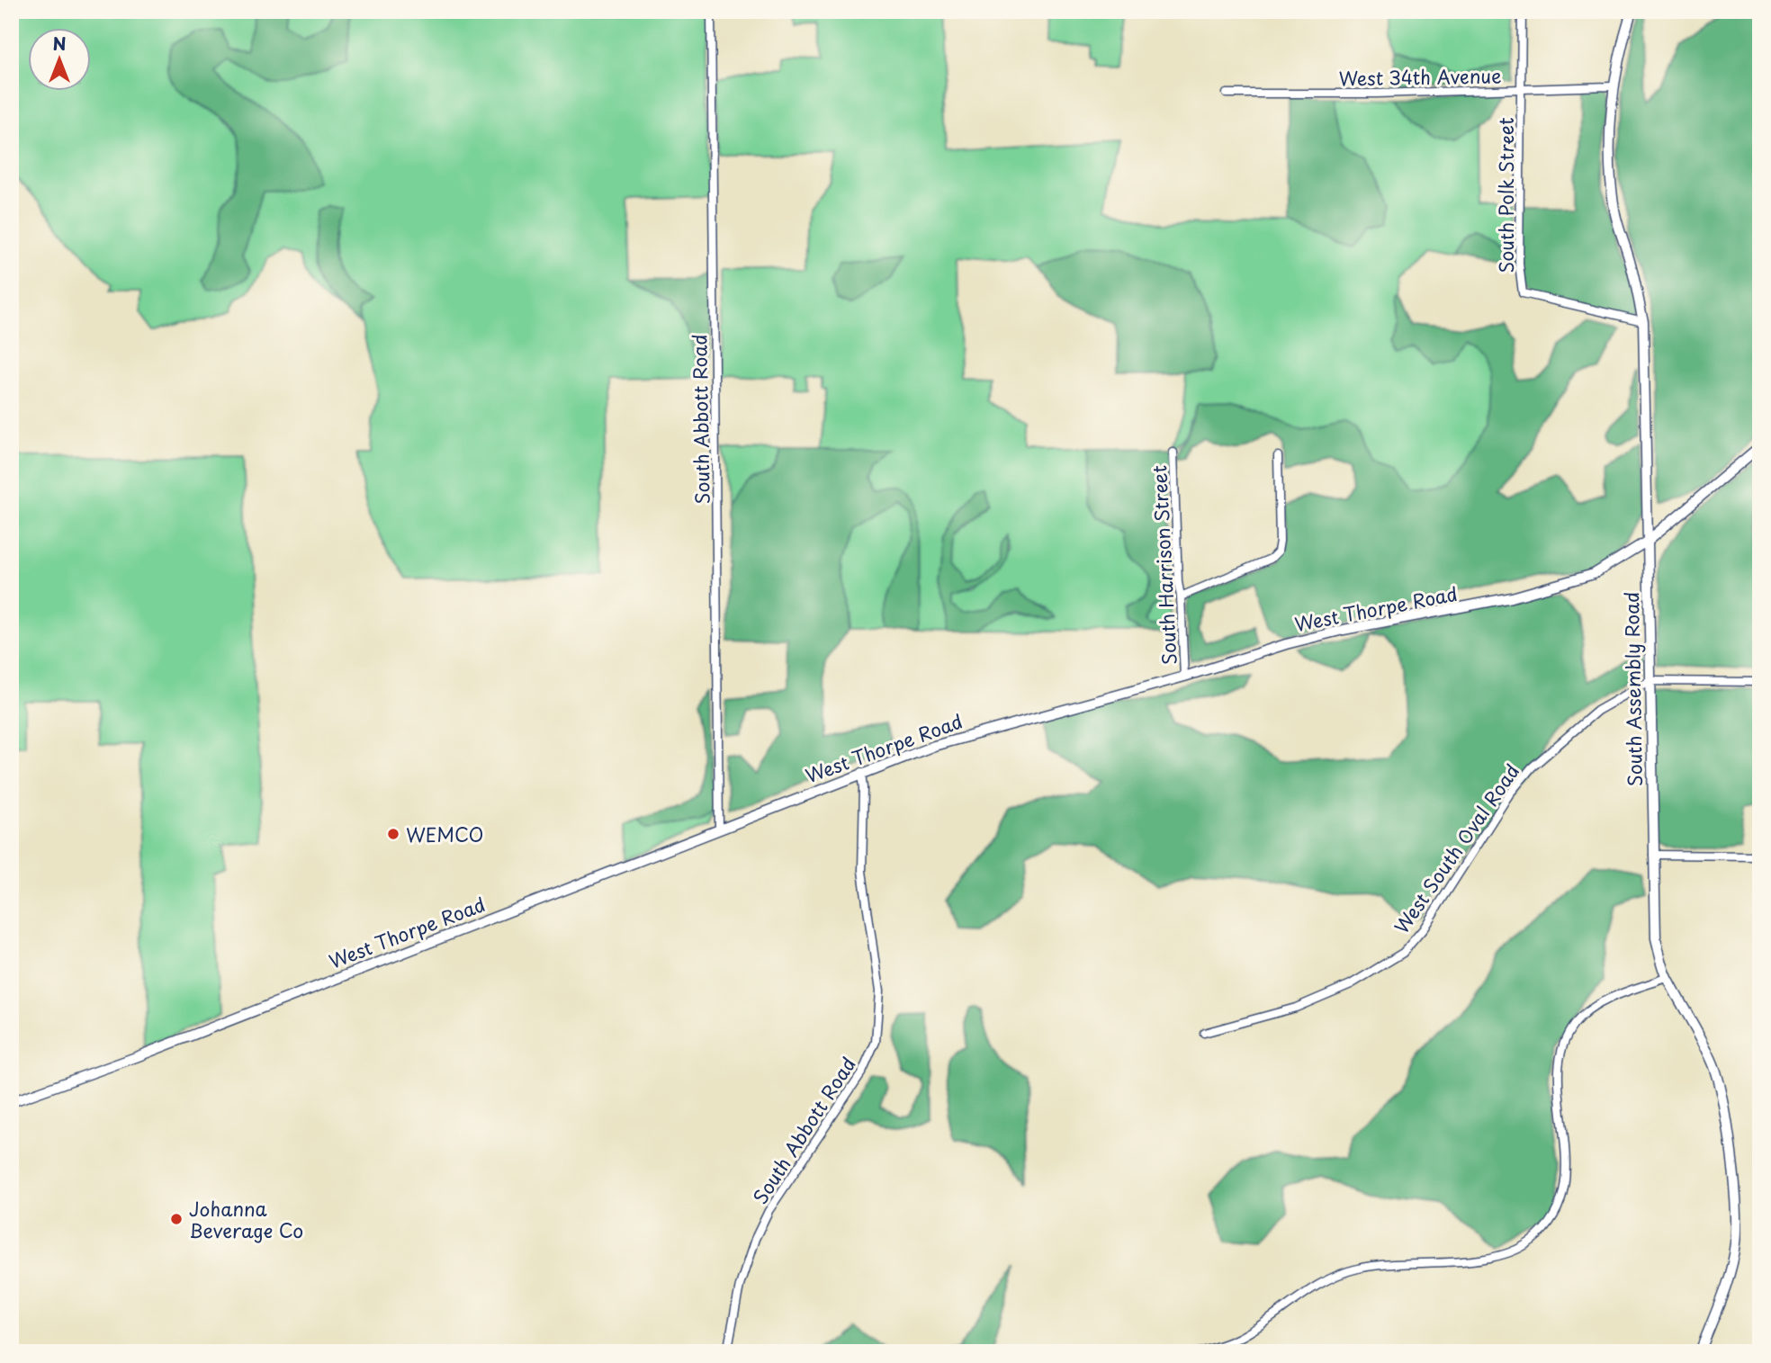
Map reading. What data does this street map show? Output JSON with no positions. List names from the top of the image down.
{
  "streets": {
    "street": [
      "West 34th Avenue",
      "South Polk Street",
      "South Abbott Road",
      "South Harrison Street",
      "West Thorpe Road",
      "South Assembly Road",
      "West South Oval Road"
    ]
  },
  "crossings": [
    ["West 34th Avenue", "South Polk Street"],
    ["West 34th Avenue", "South Assembly Road"],
    ["South Polk Street", "South Assembly Road"],
    ["South Abbott Road", "West Thorpe Road"],
    ["South Harrison Street", "West Thorpe Road"],
    ["West Thorpe Road", "South Assembly Road"],
    ["South Assembly Road", "West South Oval Road"]
  ],
  "places": ["WEMCO", "Johanna Beverage Co"],
  "north": "top"
}
